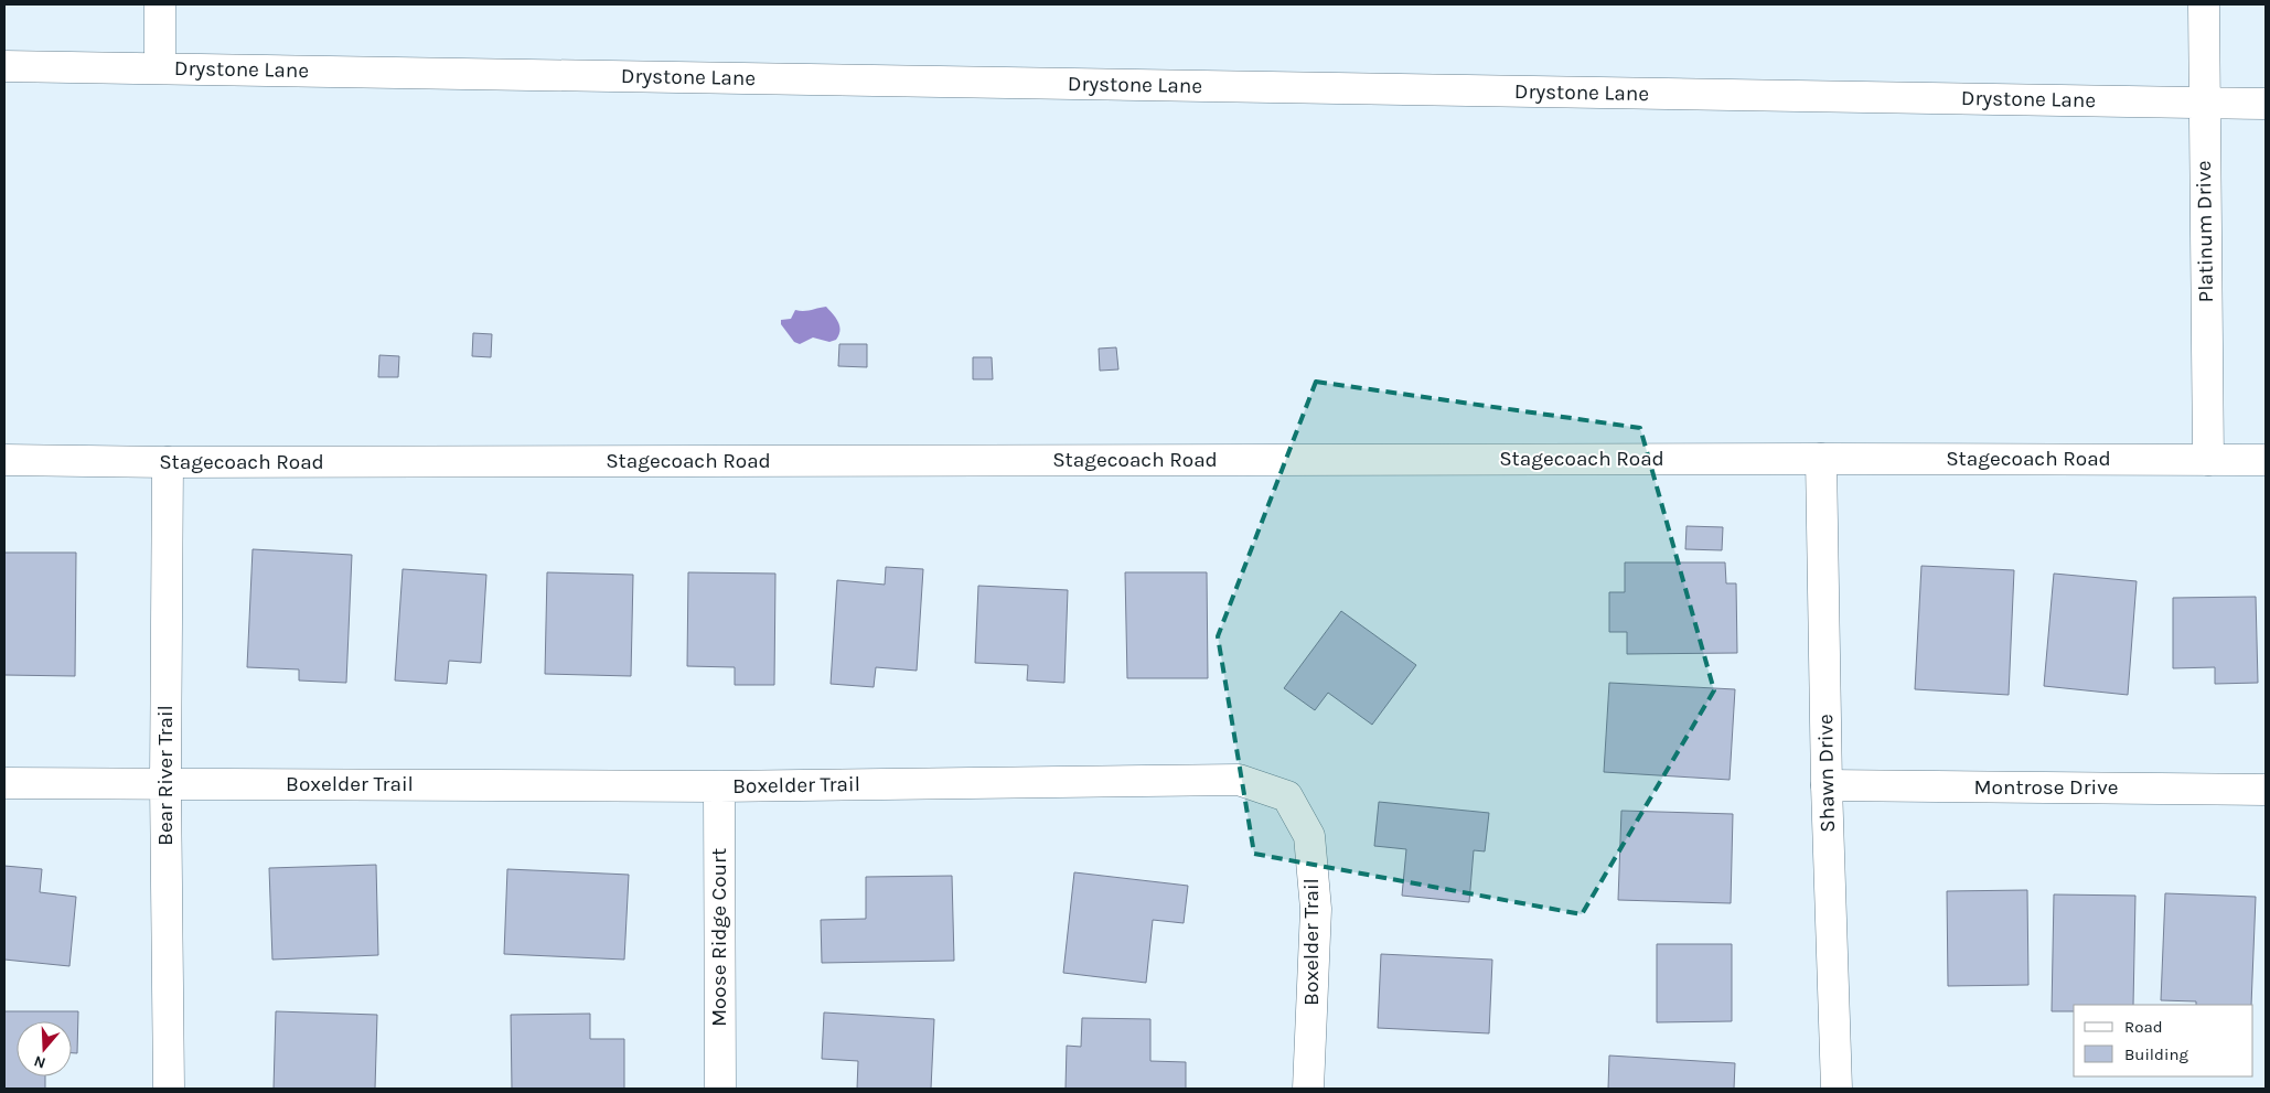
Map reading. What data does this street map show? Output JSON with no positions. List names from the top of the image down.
{
  "streets": {
    "street": [
      "Drystone Lane",
      "Platinum Drive",
      "Stagecoach Road",
      "Shawn Drive",
      "Bear River Trail",
      "Boxelder Trail",
      "Montrose Drive",
      "Moose Ridge Court"
    ]
  },
  "crossings": [
    ["Drystone Lane", "Platinum Drive"],
    ["Platinum Drive", "Stagecoach Road"],
    ["Stagecoach Road", "Shawn Drive"],
    ["Stagecoach Road", "Bear River Trail"],
    ["Shawn Drive", "Montrose Drive"],
    ["Bear River Trail", "Boxelder Trail"],
    ["Boxelder Trail", "Moose Ridge Court"]
  ],
  "legend": ["Road", "Building"],
  "north": "bottom"
}
